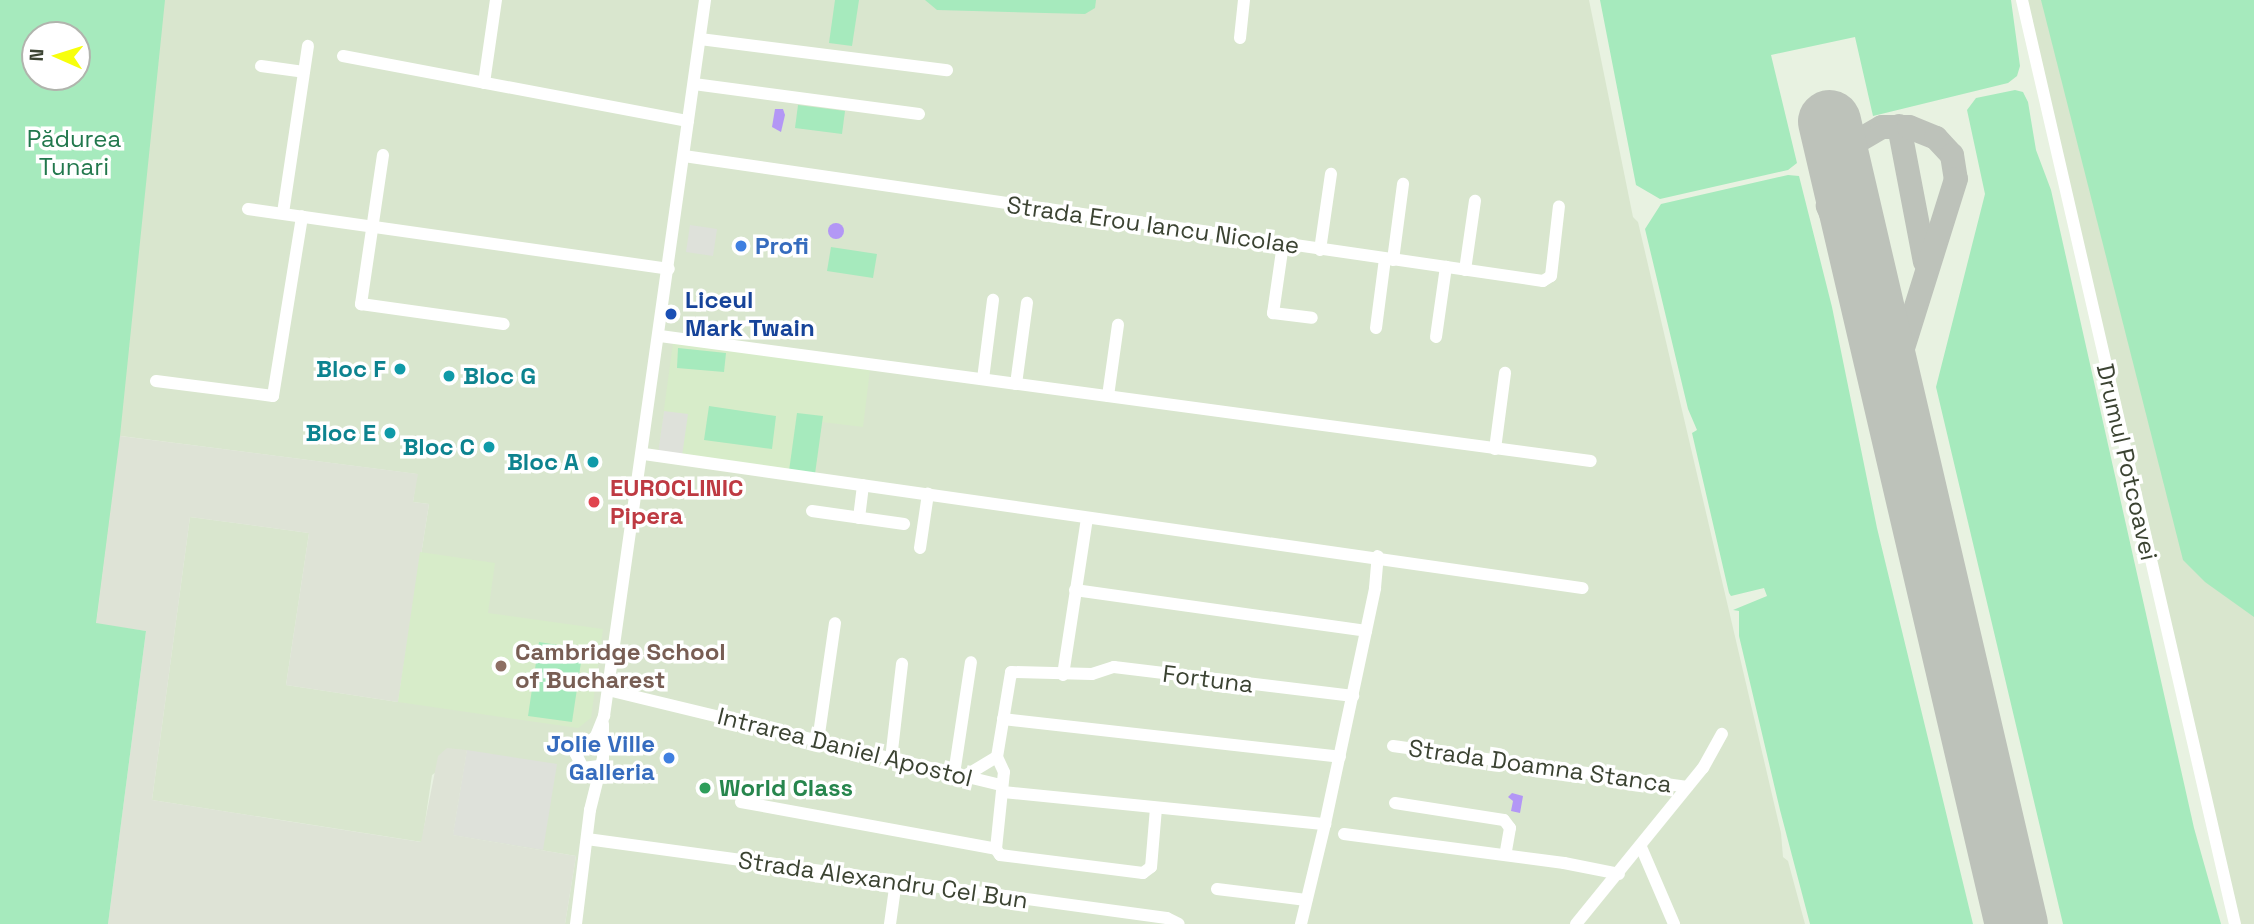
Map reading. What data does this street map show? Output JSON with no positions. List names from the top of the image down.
{
  "streets": {
    "street": [
      "Strada Erou Iancu Nicolae",
      "Drumul Potcoavei",
      "Fortuna",
      "Intrarea Daniel Apostol",
      "Strada Doamna Stanca",
      "Strada Alexandru Cel Bun"
    ]
  },
  "parks": ["Pădurea Tunari"],
  "places": [
    "Profi",
    "Liceul Mark Twain",
    "Bloc F",
    "Bloc G",
    "Bloc E",
    "Bloc C",
    "Bloc A",
    "EUROCLINIC Pipera",
    "Cambridge School of Bucharest",
    "Jolie Ville Galleria",
    "World Class"
  ],
  "north": "left"
}
